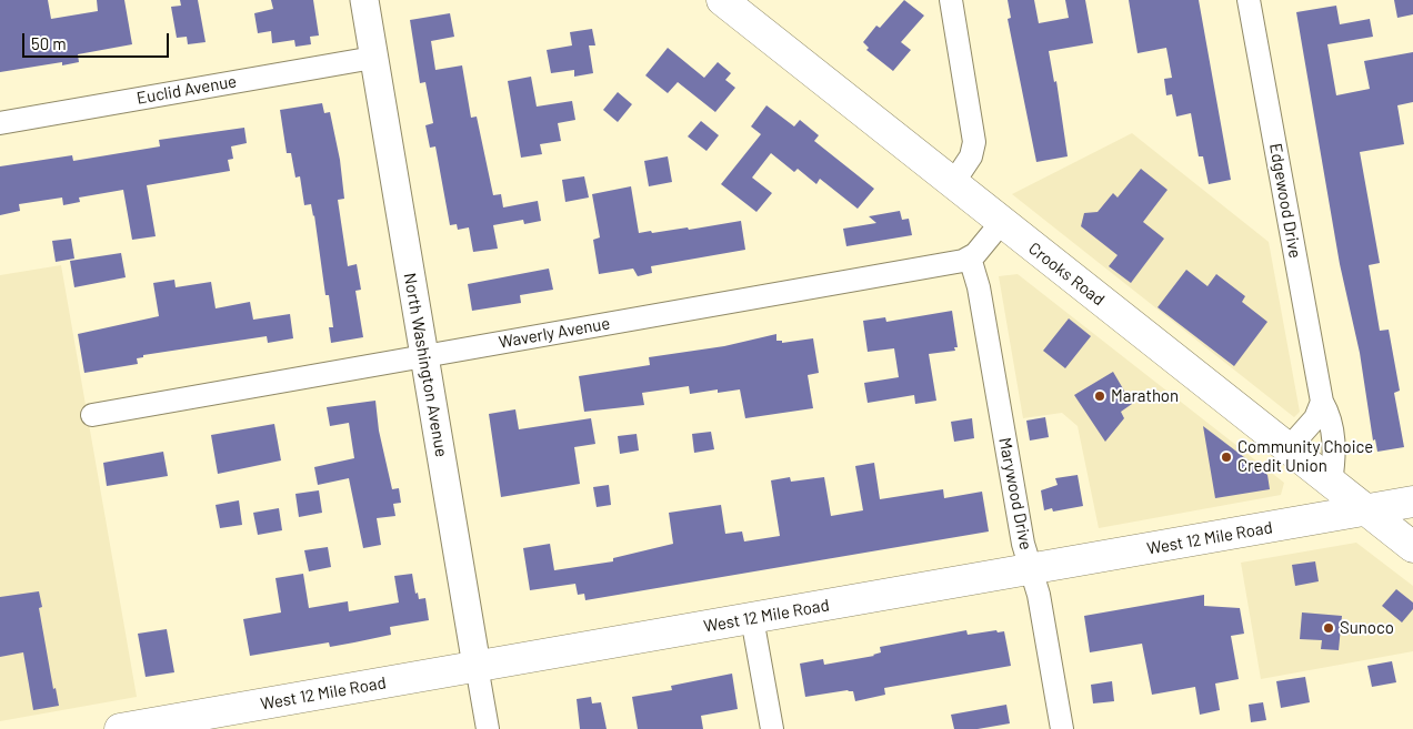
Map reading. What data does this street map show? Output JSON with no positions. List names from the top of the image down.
{
  "streets": {
    "main road": ["Crooks Road", "West 12 Mile Road"],
    "street": [
      "Euclid Avenue",
      "Edgewood Drive",
      "Waverly Avenue",
      "North Washington Avenue",
      "Marywood Drive"
    ]
  },
  "crossings": [
    ["Euclid Avenue", "North Washington Avenue"],
    ["Edgewood Drive", "Crooks Road"],
    ["Crooks Road", "West 12 Mile Road"],
    ["Waverly Avenue", "North Washington Avenue"],
    ["Waverly Avenue", "Marywood Drive"],
    ["North Washington Avenue", "West 12 Mile Road"],
    ["Marywood Drive", "West 12 Mile Road"]
  ],
  "places": ["Marathon", "Community Choice Credit Union", "Sunoco"],
  "scale_bar": "50 m"
}
